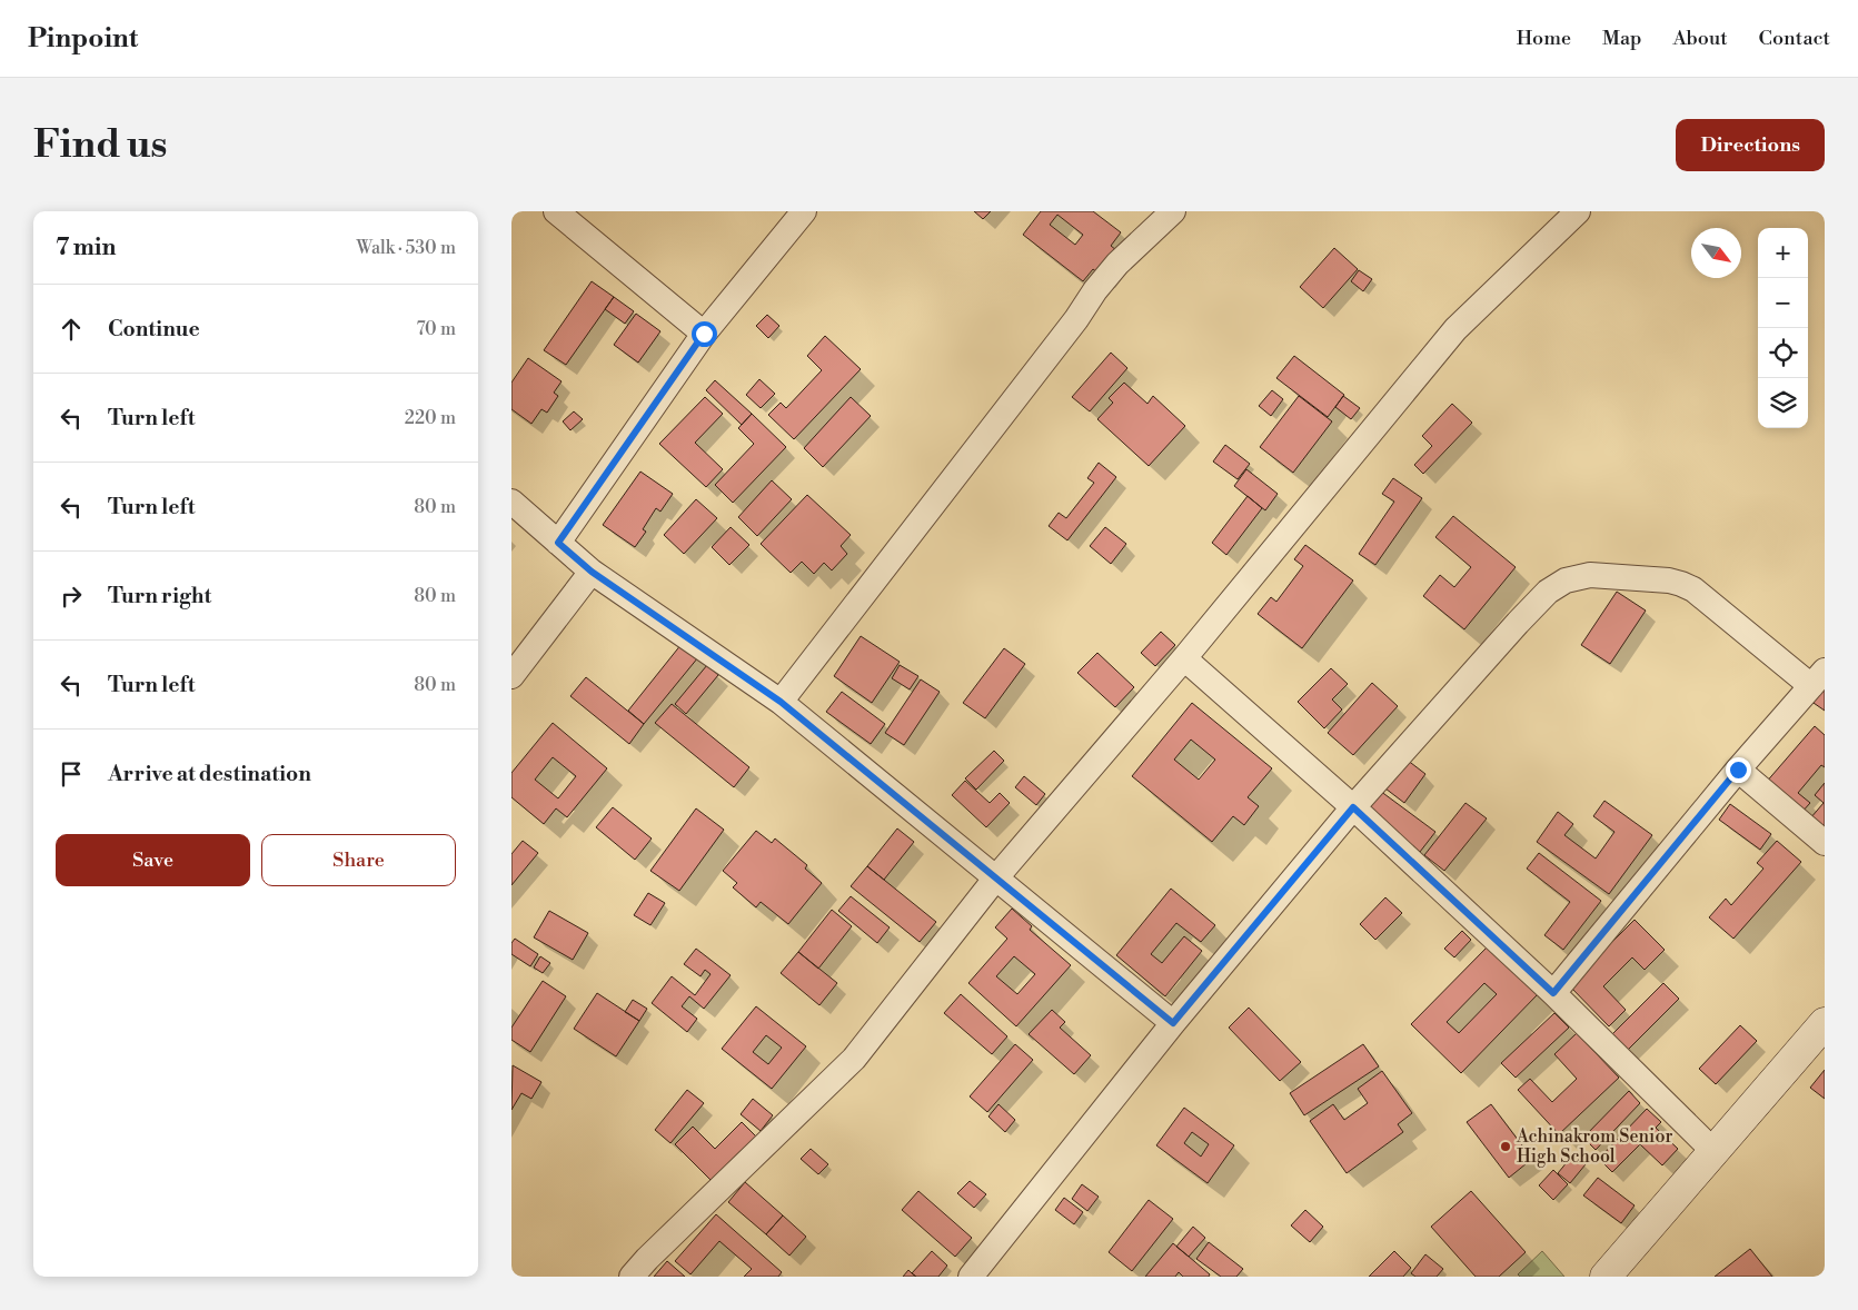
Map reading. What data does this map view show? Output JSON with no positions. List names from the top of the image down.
{
  "places": ["Achinakrom Senior High School"],
  "north": "bottom right",
  "page": {
    "header": "Pinpoint",
    "nav": [
      "Home",
      "Map",
      "About",
      "Contact"
    ],
    "buttons": [
      "Directions",
      ["Save", "Share"]
    ],
    "title": "Find us",
    "heading": ["7 min", "Walk · 530 m"],
    "map_buttons": ["+", "−"],
    "list": [
      ["Continue", "70 m"],
      ["Turn left", "220 m"],
      ["Turn left", "80 m"],
      ["Turn right", "80 m"],
      ["Turn left", "80 m"],
      "Arrive at destination"
    ]
  }
}
